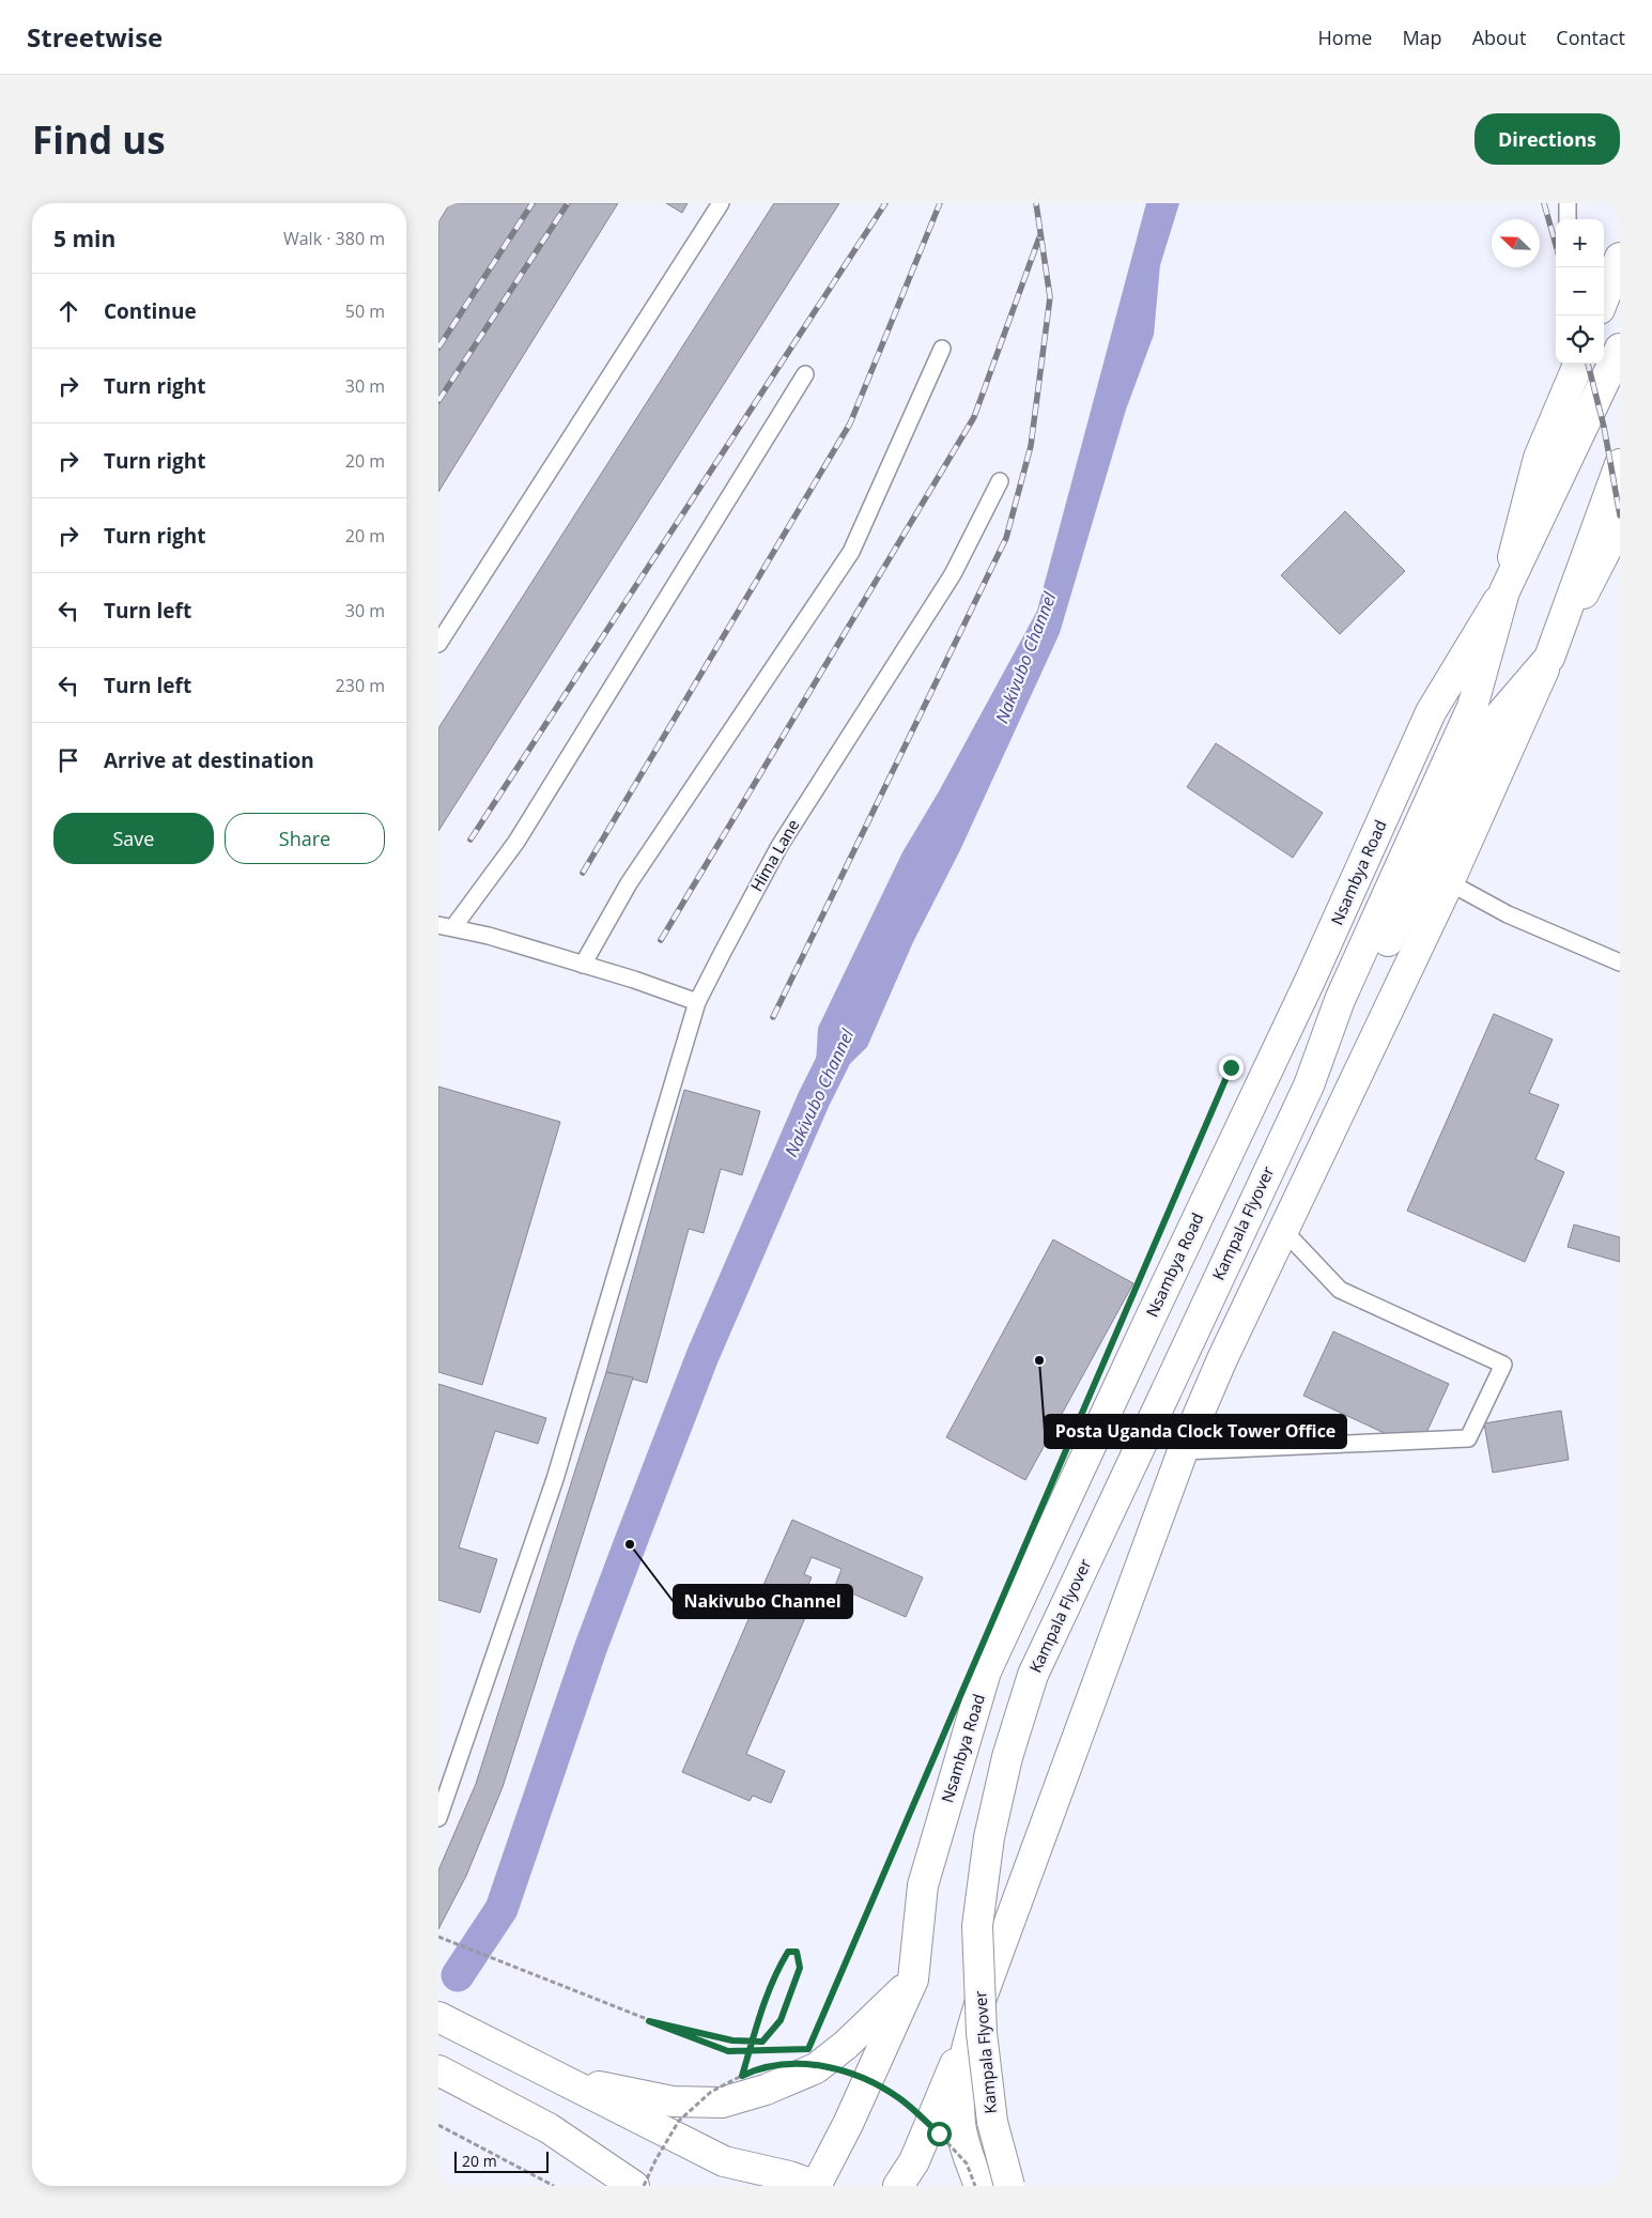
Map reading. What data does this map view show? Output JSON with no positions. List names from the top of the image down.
{
  "streets": {
    "main road": ["Nsambya Road", "Kampala Flyover"],
    "lane": ["Hima Lane"]
  },
  "water": ["Nakivubo Channel"],
  "places": ["Posta Uganda Clock Tower Office", "Nakivubo Channel"],
  "scale_bar": "20 m",
  "north": "top left",
  "page": {
    "header": "Streetwise",
    "nav": [
      "Home",
      "Map",
      "About",
      "Contact"
    ],
    "buttons": [
      "Directions",
      ["Save", "Share"]
    ],
    "title": "Find us",
    "heading": ["5 min", "Walk · 380 m"],
    "map_buttons": ["+", "−"],
    "list": [
      ["Continue", "50 m"],
      ["Turn right", "30 m"],
      ["Turn right", "20 m"],
      ["Turn right", "20 m"],
      ["Turn left", "30 m"],
      ["Turn left", "230 m"],
      "Arrive at destination"
    ],
    "scale": "20 m"
  }
}
